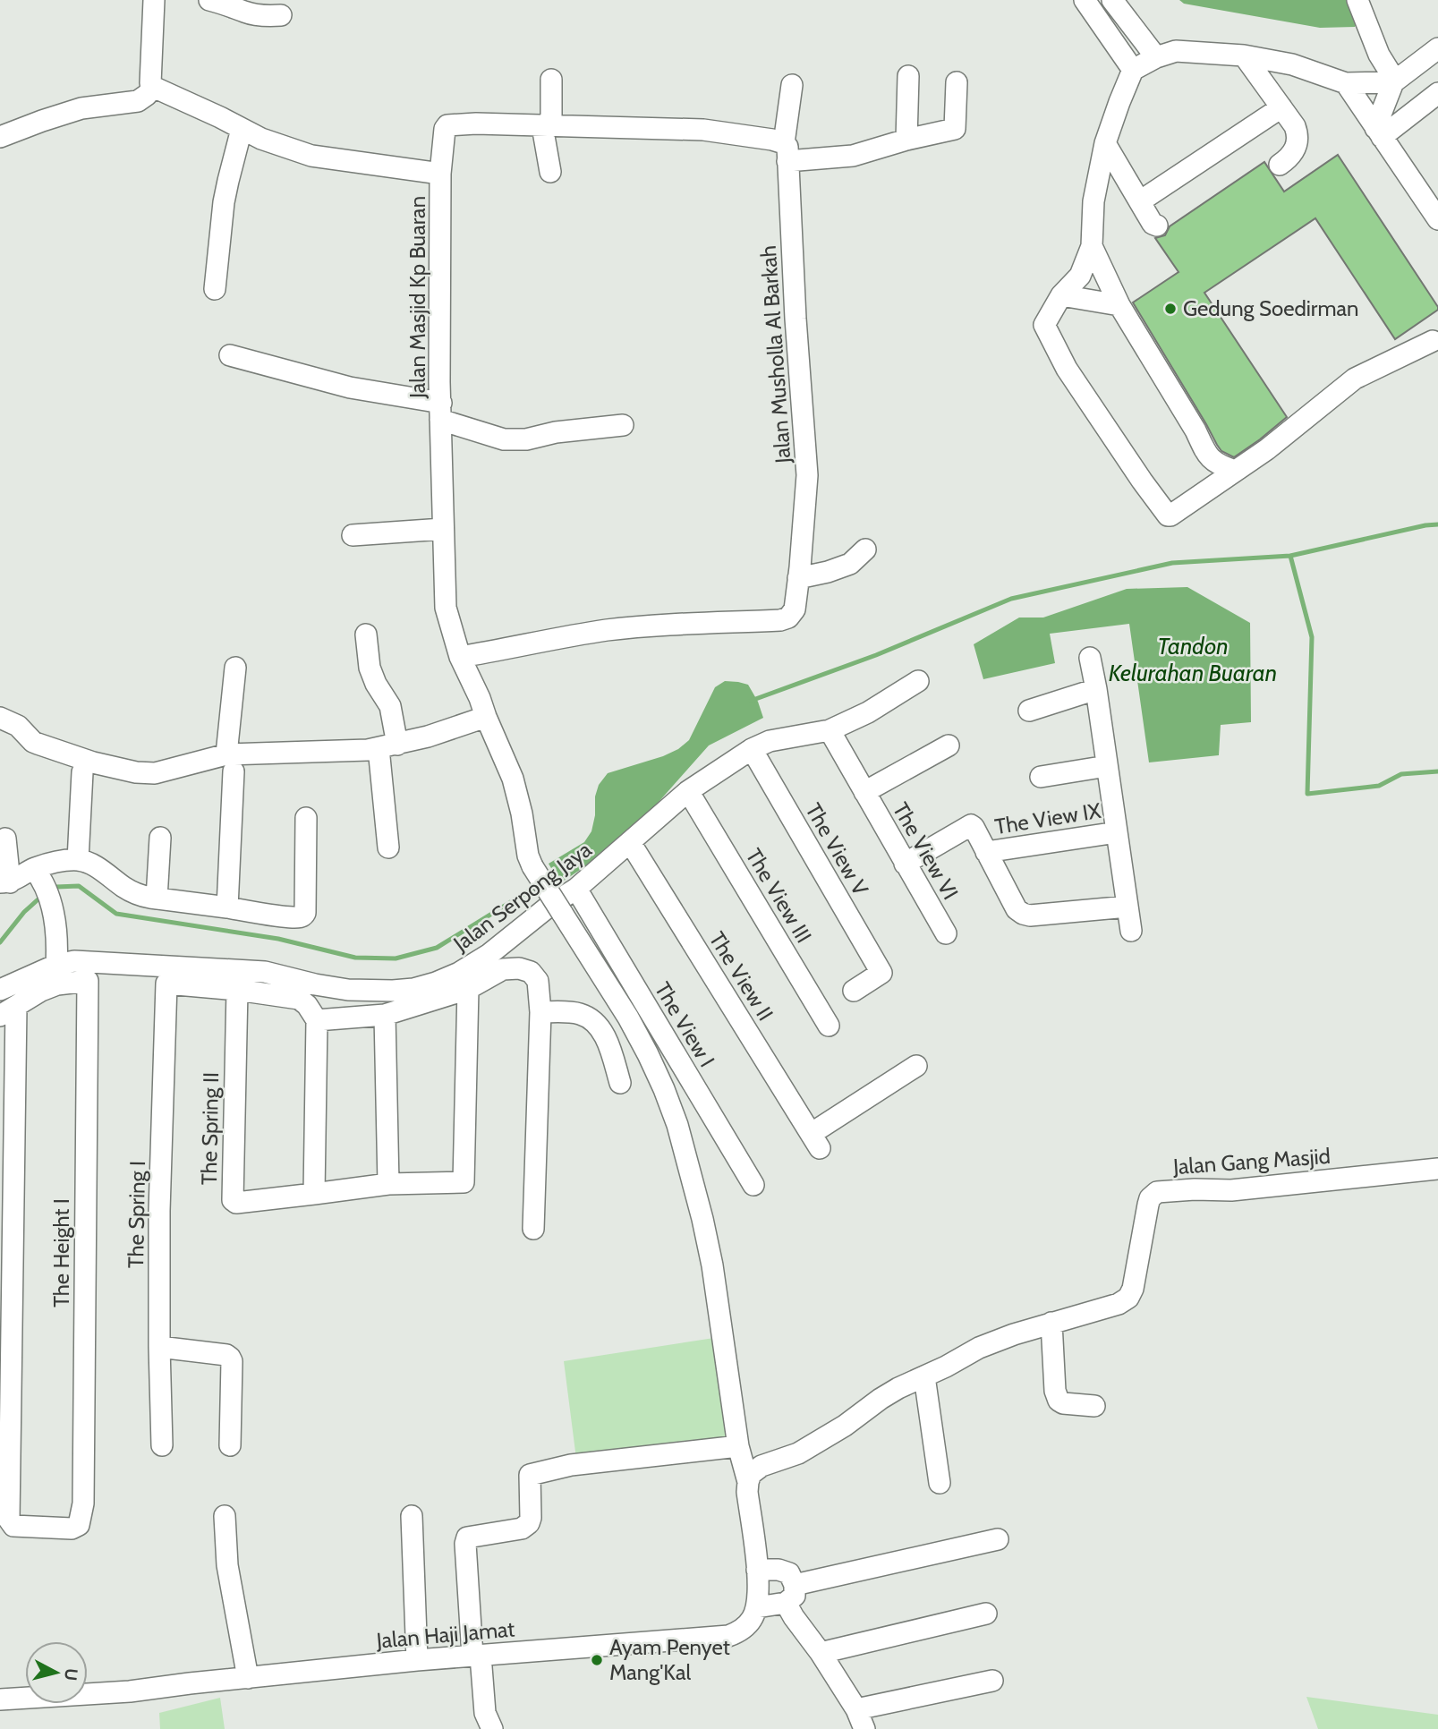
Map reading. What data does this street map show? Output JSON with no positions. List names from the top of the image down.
{
  "streets": {
    "street": [
      "Jalan Masjid Kp Buaran",
      "Jalan Musholla Al Barkah",
      "The View IX",
      "The View V",
      "The View VI",
      "The View III",
      "Jalan Serpong Jaya",
      "The View II",
      "The View I",
      "The Spring II",
      "Jalan Gang Masjid",
      "The Spring I",
      "The Height I",
      "Jalan Haji Jamat"
    ]
  },
  "crossings": [
    ["Jalan Masjid Kp Buaran", "Jalan Musholla Al Barkah"],
    ["Jalan Masjid Kp Buaran", "Jalan Gang Masjid"],
    ["The View IX", "The View VI"],
    ["The View V", "Jalan Serpong Jaya"],
    ["The View VI", "Jalan Serpong Jaya"],
    ["The View III", "Jalan Serpong Jaya"],
    ["Jalan Serpong Jaya", "The View II"],
    ["Jalan Serpong Jaya", "The View I"],
    ["The Spring II", "The Spring I"]
  ],
  "water": ["Tandon Kelurahan Buaran"],
  "places": ["Gedung Soedirman", "Ayam Penyet Mang'Kal"],
  "north": "right"
}
